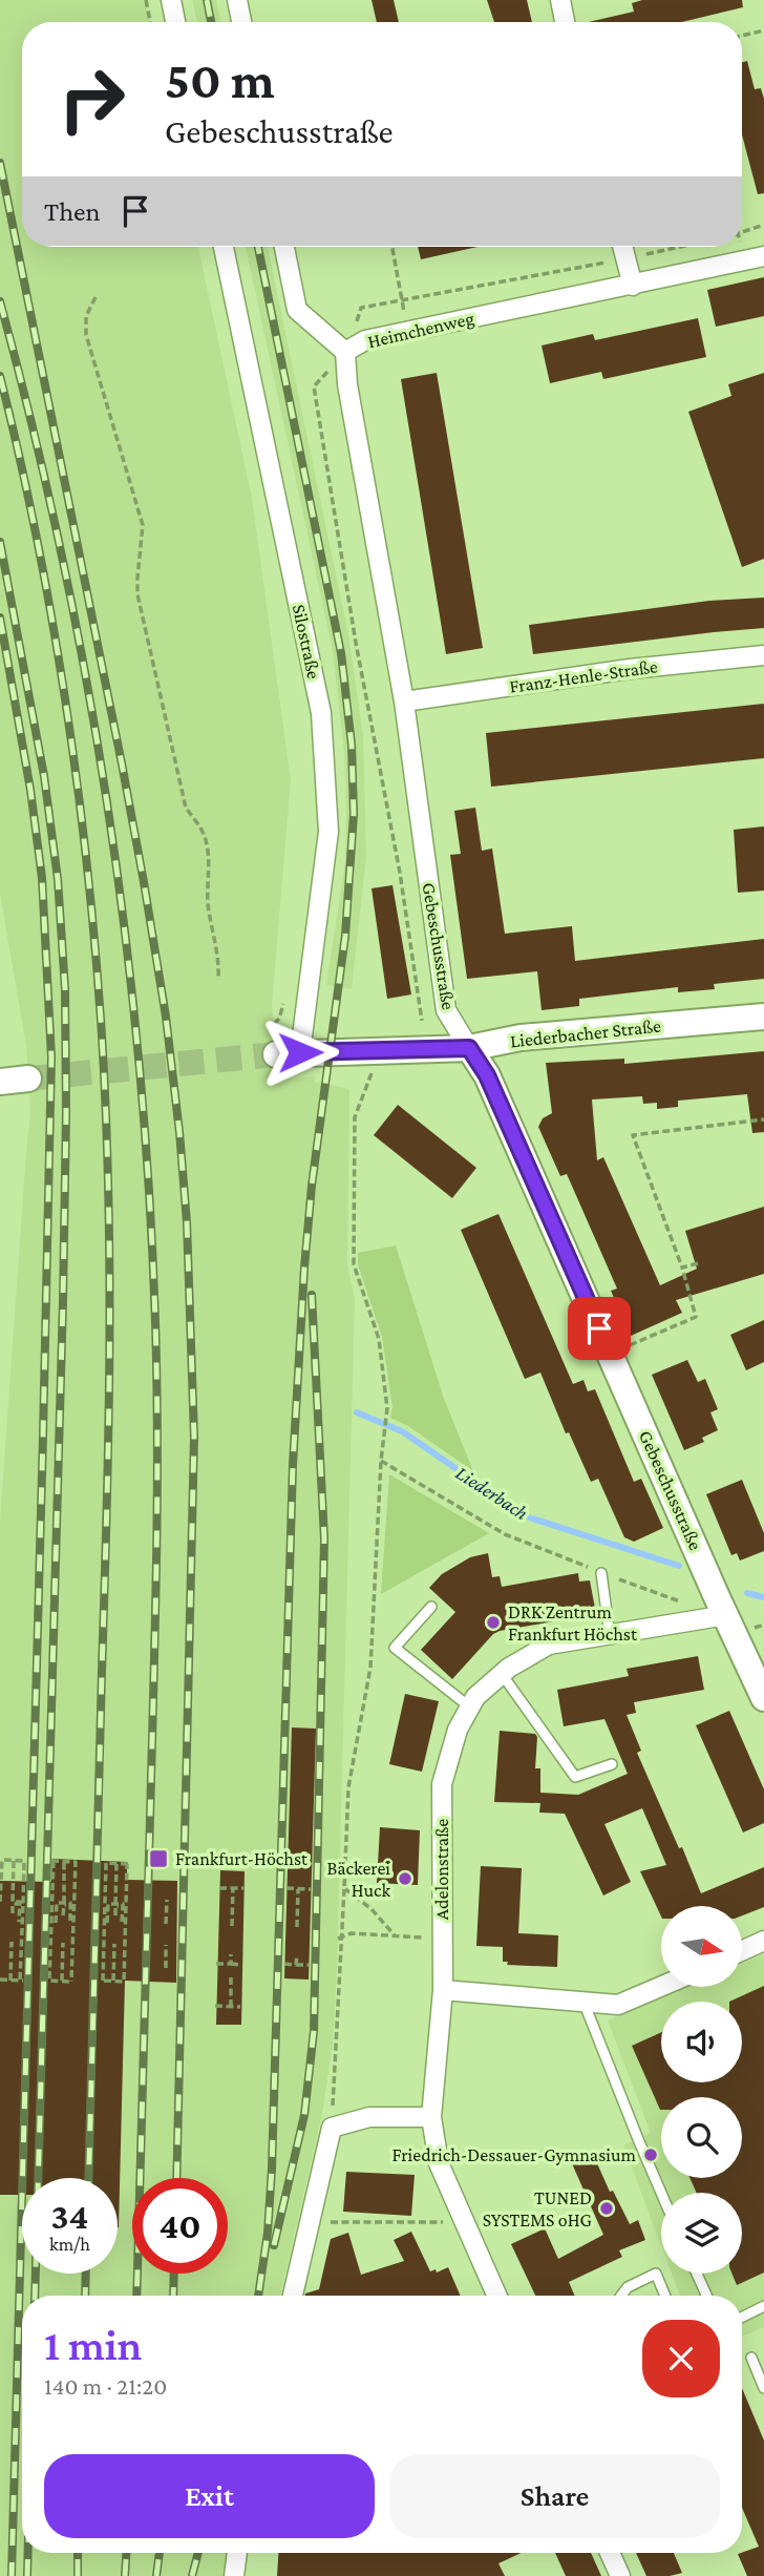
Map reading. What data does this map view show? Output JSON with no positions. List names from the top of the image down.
{
  "streets": {
    "street": [
      "Heimchenweg",
      "Silostraße",
      "Franz-Henle-Straße",
      "Gebeschusstraße",
      "Liederbacher Straße",
      "Adelonstraße"
    ]
  },
  "crossings": [
    ["Heimchenweg", "Gebeschusstraße"],
    ["Silostraße", "Liederbacher Straße"],
    ["Franz-Henle-Straße", "Gebeschusstraße"],
    ["Gebeschusstraße", "Liederbacher Straße"],
    ["Gebeschusstraße", "Adelonstraße"]
  ],
  "water": ["Liederbach"],
  "places": {
    "other": [
      "DRK Zentrum Frankfurt Höchst",
      "Bäckerei Huck",
      "Friedrich-Dessauer-Gymnasium",
      "TUNED SYSTEMS oHG"
    ],
    "transit": ["Frankfurt-Höchst"]
  },
  "north": "right",
  "page": {
    "turn": ["50 m", "Gebeschusstraße"],
    "then": "Then",
    "speed": "34 km/h",
    "limit": "40",
    "heading": ["1 min", "140 m · 21:20"],
    "buttons": ["Exit", "Share"]
  }
}
